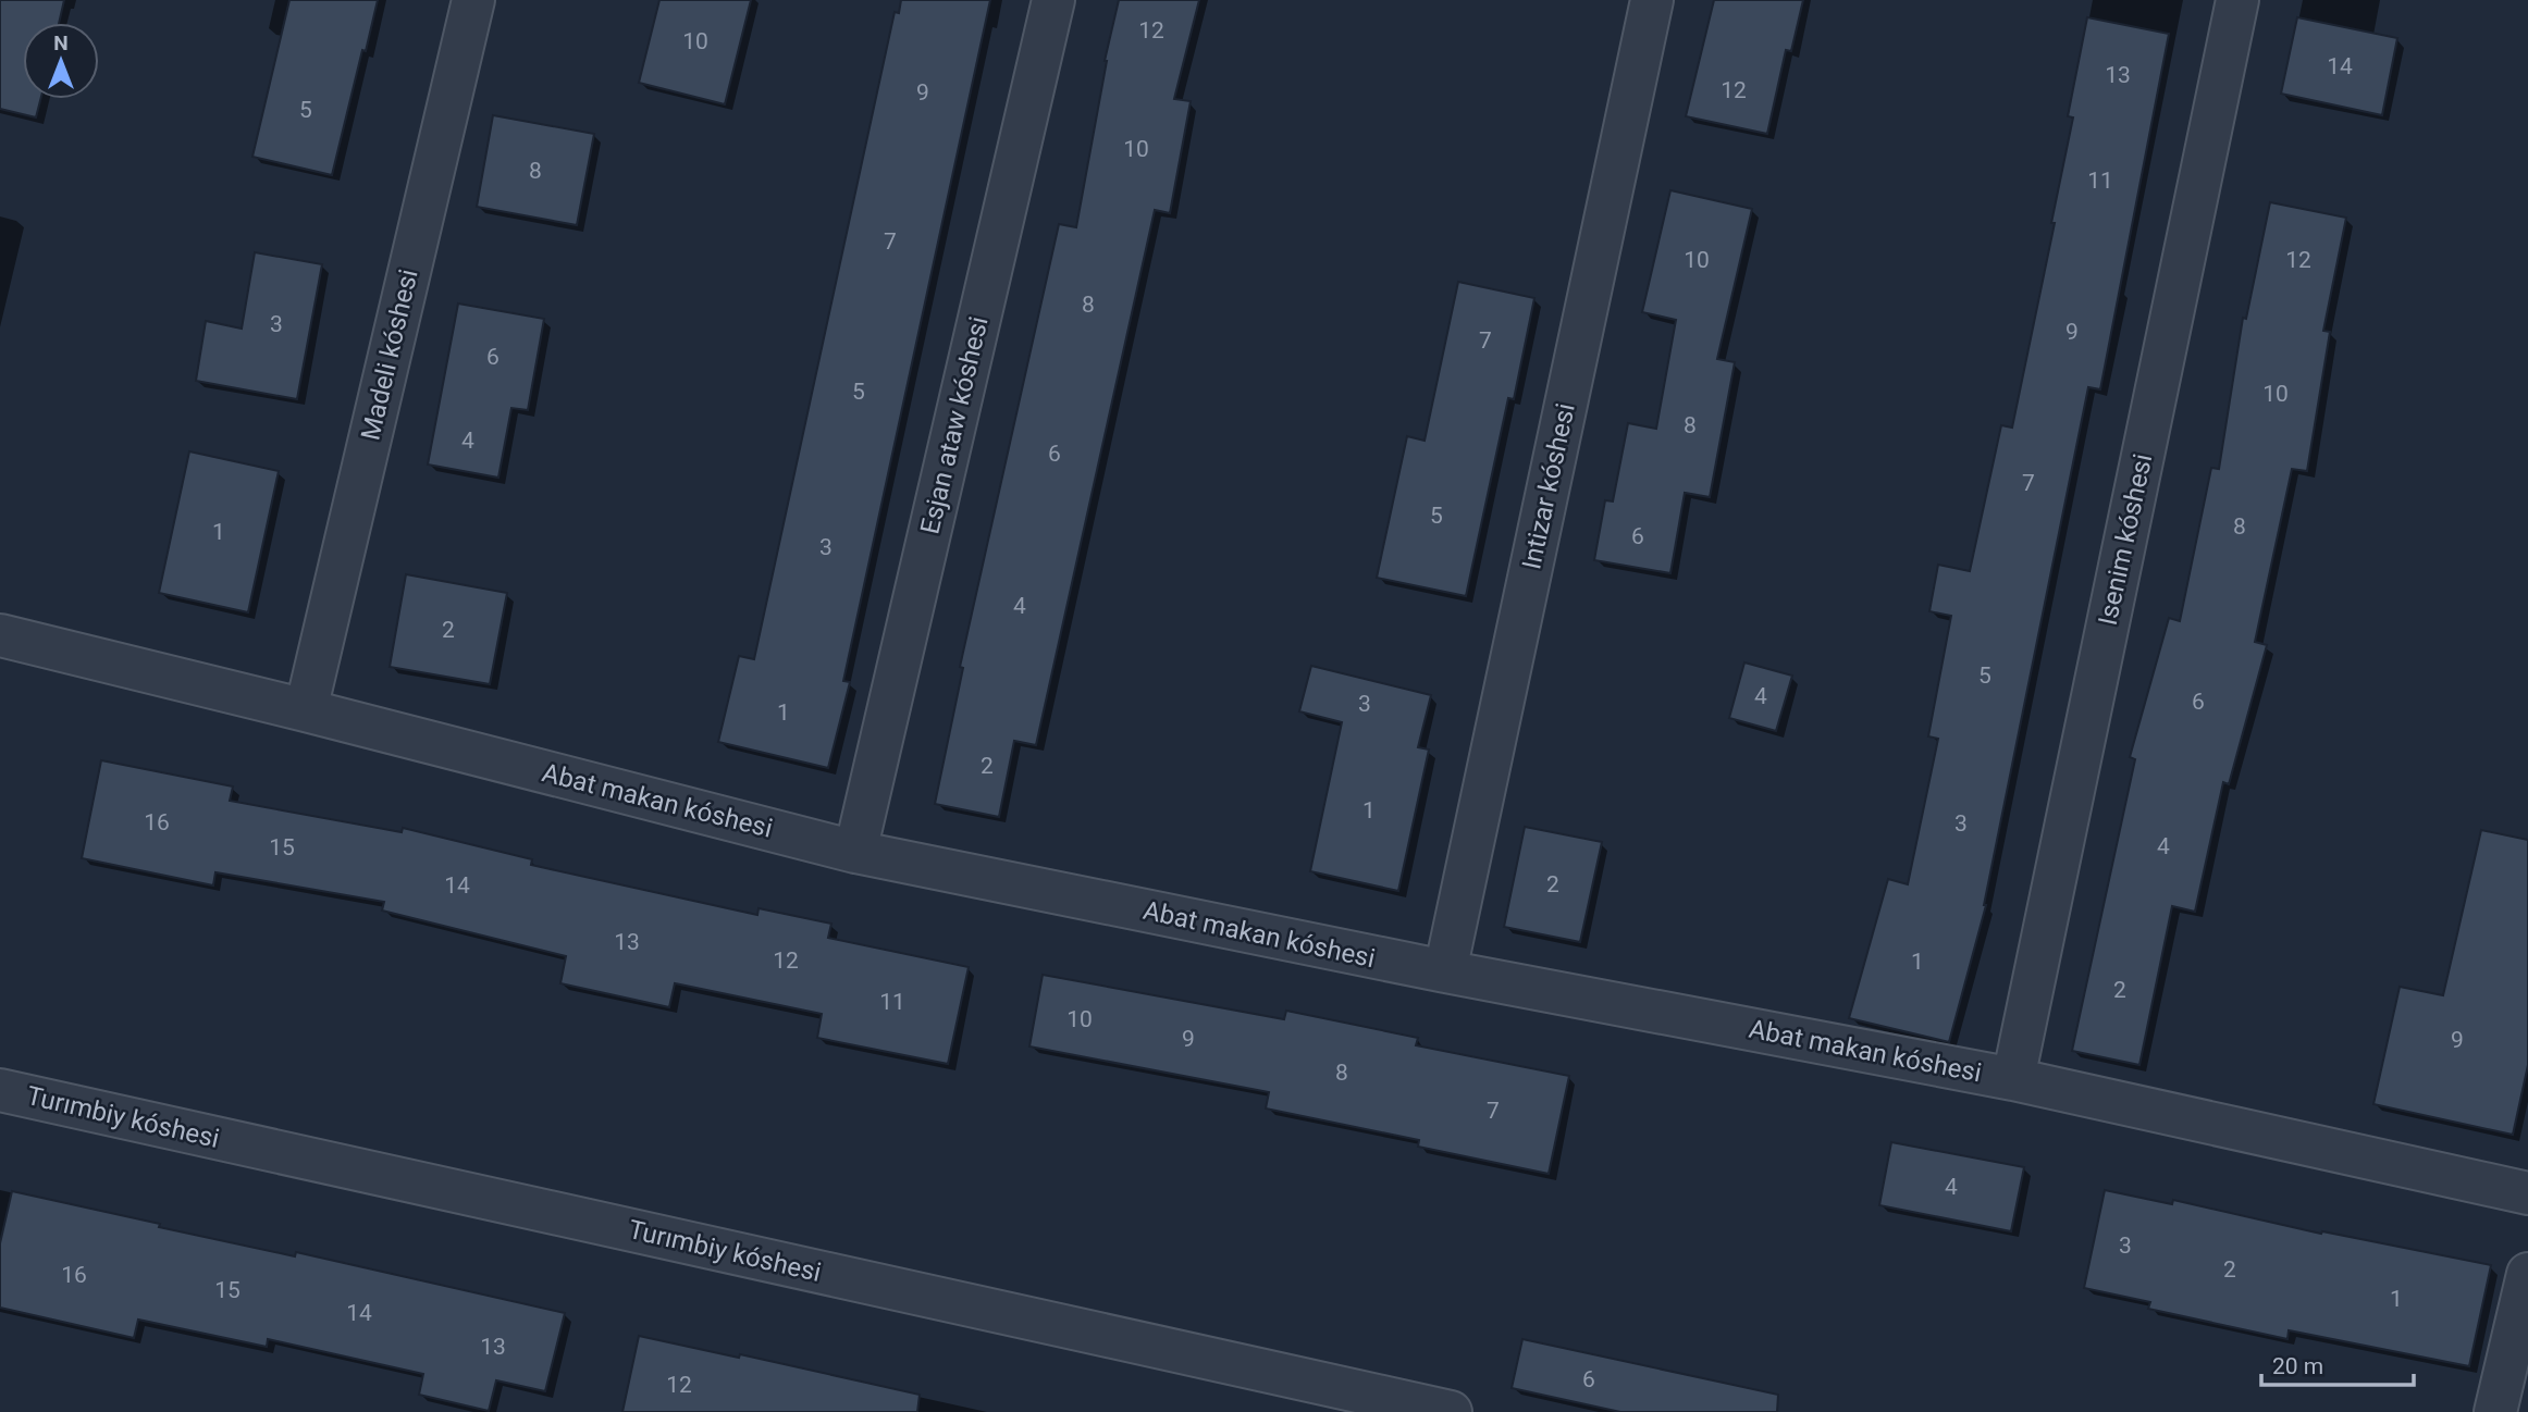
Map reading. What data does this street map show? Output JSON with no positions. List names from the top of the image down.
{
  "streets": {
    "street": [
      "Madeli kóshesi",
      "Esjan ataw kóshesi",
      "Intizar kóshesi",
      "Isenim kóshesi",
      "Abat makan kóshesi",
      "Turımbiy kóshesi"
    ]
  },
  "crossings": [
    ["Madeli kóshesi", "Abat makan kóshesi"],
    ["Esjan ataw kóshesi", "Abat makan kóshesi"],
    ["Intizar kóshesi", "Abat makan kóshesi"],
    ["Isenim kóshesi", "Abat makan kóshesi"]
  ],
  "house_numbers": [
    "12",
    "10",
    "14",
    "13",
    "12",
    "9",
    "5",
    "10",
    "8",
    "11",
    "7",
    "10",
    "12",
    "8",
    "3",
    "9",
    "7",
    "6",
    "5",
    "10",
    "8",
    "4",
    "6",
    "7",
    "5",
    "8",
    "1",
    "6",
    "3",
    "4",
    "2",
    "5",
    "4",
    "6",
    "3",
    "1",
    "2",
    "1",
    "16",
    "3",
    "4",
    "15",
    "2",
    "14",
    "13",
    "12",
    "1",
    "2",
    "11",
    "10",
    "9",
    "9",
    "8",
    "7",
    "4",
    "3",
    "2",
    "16",
    "15",
    "1",
    "14",
    "13",
    "6",
    "12"
  ],
  "scale_bar": "20 m",
  "north": "top"
}
